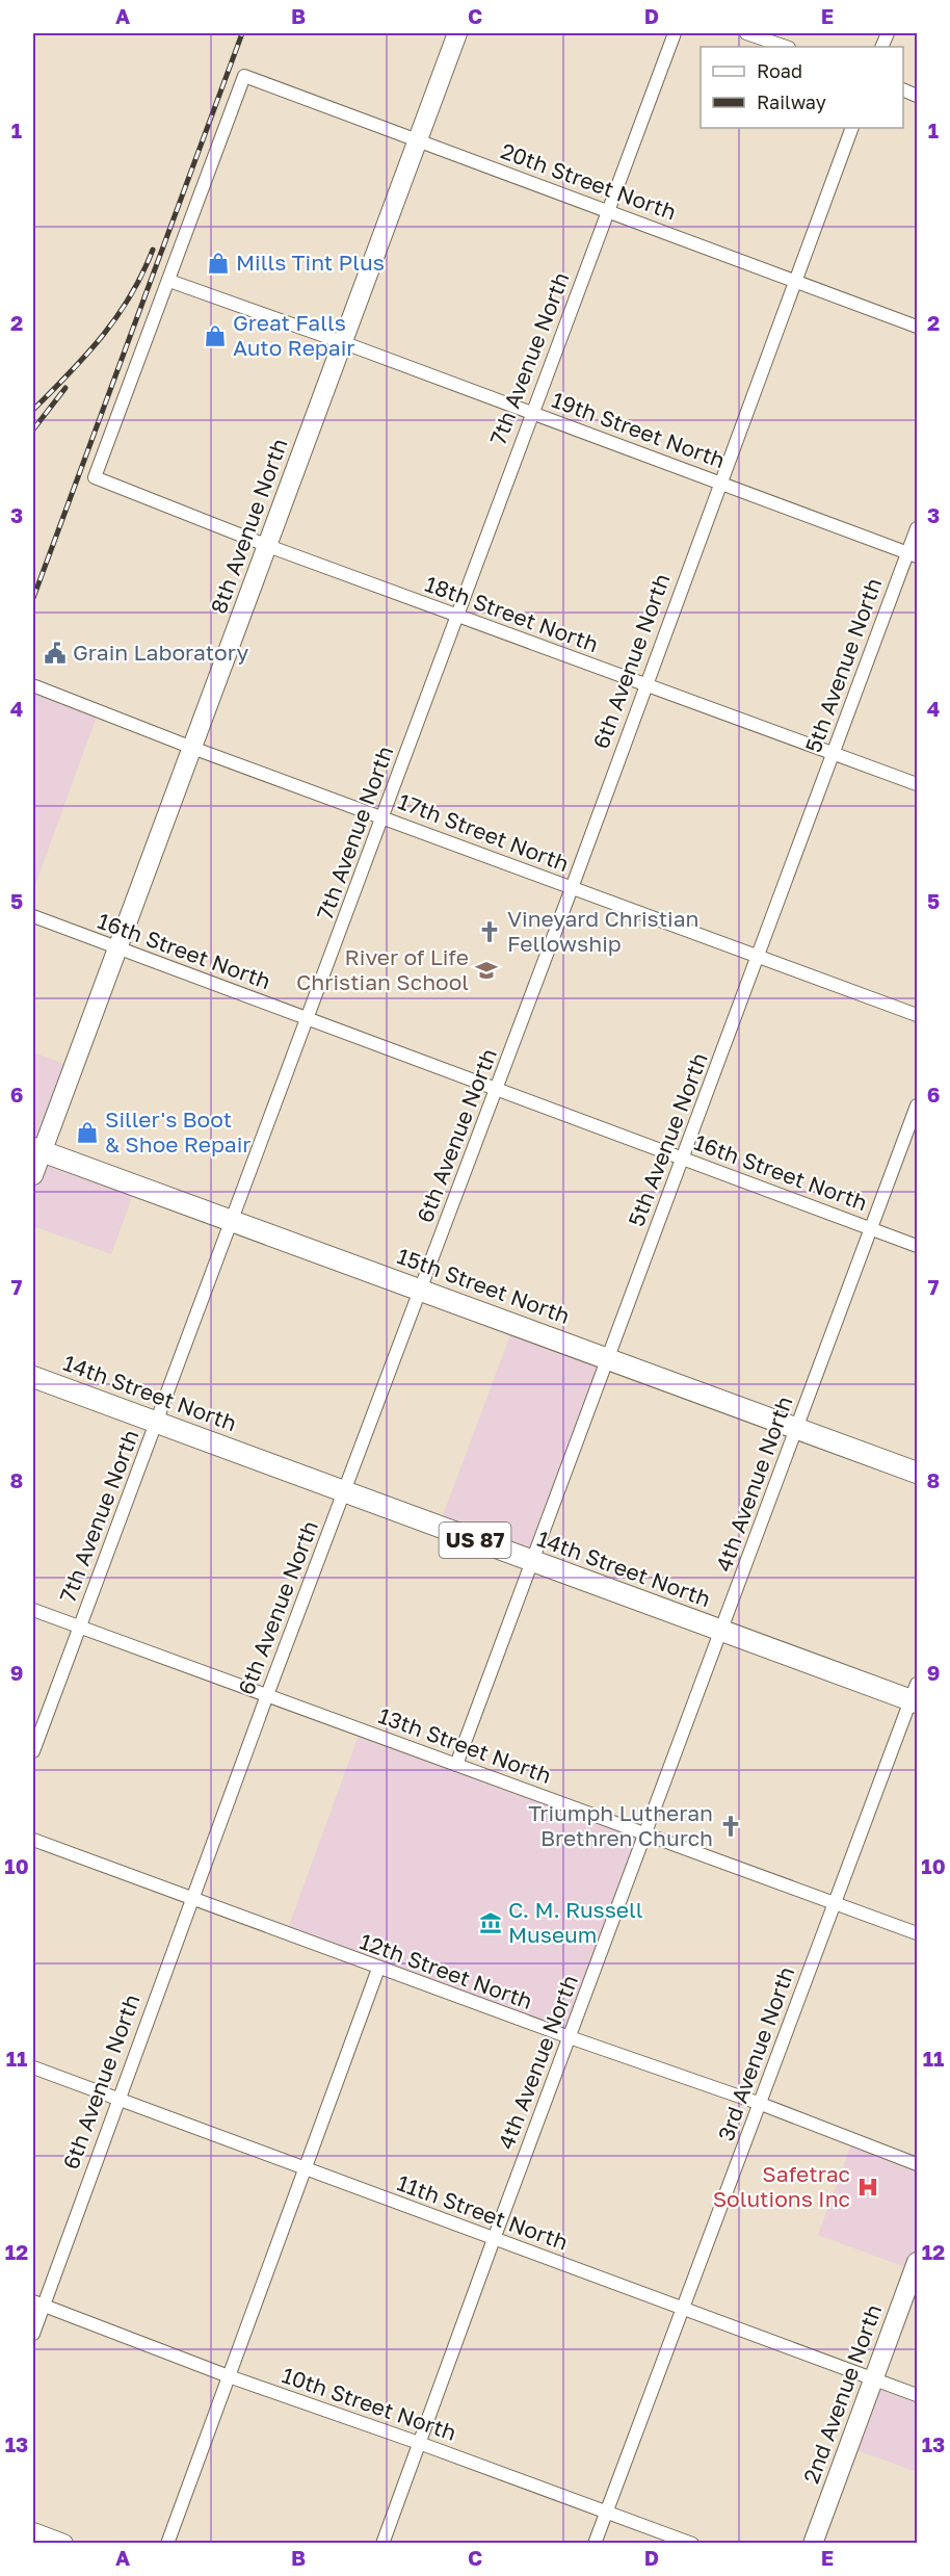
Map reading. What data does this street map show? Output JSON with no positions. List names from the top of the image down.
{
  "streets": {
    "main road": ["15th Street North", "14th Street North", "US 87"],
    "street": [
      "20th Street North",
      "7th Avenue North",
      "19th Street North",
      "8th Avenue North",
      "18th Street North",
      "6th Avenue North",
      "5th Avenue North",
      "17th Street North",
      "16th Street North",
      "4th Avenue North",
      "13th Street North",
      "12th Street North",
      "3rd Avenue North",
      "11th Street North",
      "2nd Avenue North",
      "10th Street North"
    ]
  },
  "crossings": [
    ["20th Street North", "7th Avenue North"],
    ["20th Street North", "19th Street North"],
    ["20th Street North", "8th Avenue North"],
    ["20th Street North", "18th Street North"],
    ["20th Street North", "6th Avenue North"],
    ["7th Avenue North", "19th Street North"],
    ["7th Avenue North", "18th Street North"],
    ["7th Avenue North", "17th Street North"],
    ["7th Avenue North", "16th Street North"],
    ["7th Avenue North", "15th Street North"],
    ["7th Avenue North", "14th Street North"],
    ["7th Avenue North", "13th Street North"],
    ["19th Street North", "8th Avenue North"],
    ["19th Street North", "18th Street North"],
    ["19th Street North", "6th Avenue North"],
    ["19th Street North", "5th Avenue North"],
    ["8th Avenue North", "18th Street North"],
    ["8th Avenue North", "17th Street North"],
    ["8th Avenue North", "16th Street North"],
    ["8th Avenue North", "15th Street North"],
    ["18th Street North", "6th Avenue North"],
    ["18th Street North", "5th Avenue North"],
    ["6th Avenue North", "17th Street North"],
    ["6th Avenue North", "16th Street North"],
    ["6th Avenue North", "15th Street North"],
    ["6th Avenue North", "14th Street North"],
    ["6th Avenue North", "13th Street North"],
    ["6th Avenue North", "12th Street North"],
    ["6th Avenue North", "11th Street North"],
    ["6th Avenue North", "10th Street North"],
    ["5th Avenue North", "17th Street North"],
    ["5th Avenue North", "16th Street North"],
    ["5th Avenue North", "15th Street North"],
    ["5th Avenue North", "14th Street North"],
    ["5th Avenue North", "13th Street North"],
    ["16th Street North", "4th Avenue North"],
    ["15th Street North", "4th Avenue North"],
    ["14th Street North", "4th Avenue North"],
    ["14th Street North", "3rd Avenue North"],
    ["4th Avenue North", "13th Street North"],
    ["4th Avenue North", "12th Street North"],
    ["4th Avenue North", "11th Street North"],
    ["4th Avenue North", "10th Street North"],
    ["13th Street North", "3rd Avenue North"],
    ["12th Street North", "3rd Avenue North"],
    ["3rd Avenue North", "11th Street North"],
    ["3rd Avenue North", "10th Street North"],
    ["11th Street North", "2nd Avenue North"]
  ],
  "places": {
    "shop": ["Mills Tint Plus", "Great Falls Auto Repair", "Siller's Boot & Shoe Repair"],
    "public building": ["Grain Laboratory"],
    "church": ["Vineyard Christian Fellowship", "Triumph Lutheran Brethren Church"],
    "school or university": ["River of Life Christian School"],
    "museum": ["C. M. Russell Museum"],
    "hospital": ["Safetrac Solutions Inc"]
  },
  "legend": ["Road", "Railway"],
  "grid": {
    "columns": [
      "A",
      "B",
      "C",
      "D",
      "E"
    ],
    "rows": [
      "1",
      "2",
      "3",
      "4",
      "5",
      "6",
      "7",
      "8",
      "9",
      "10",
      "11",
      "12",
      "13"
    ]
  }
}
